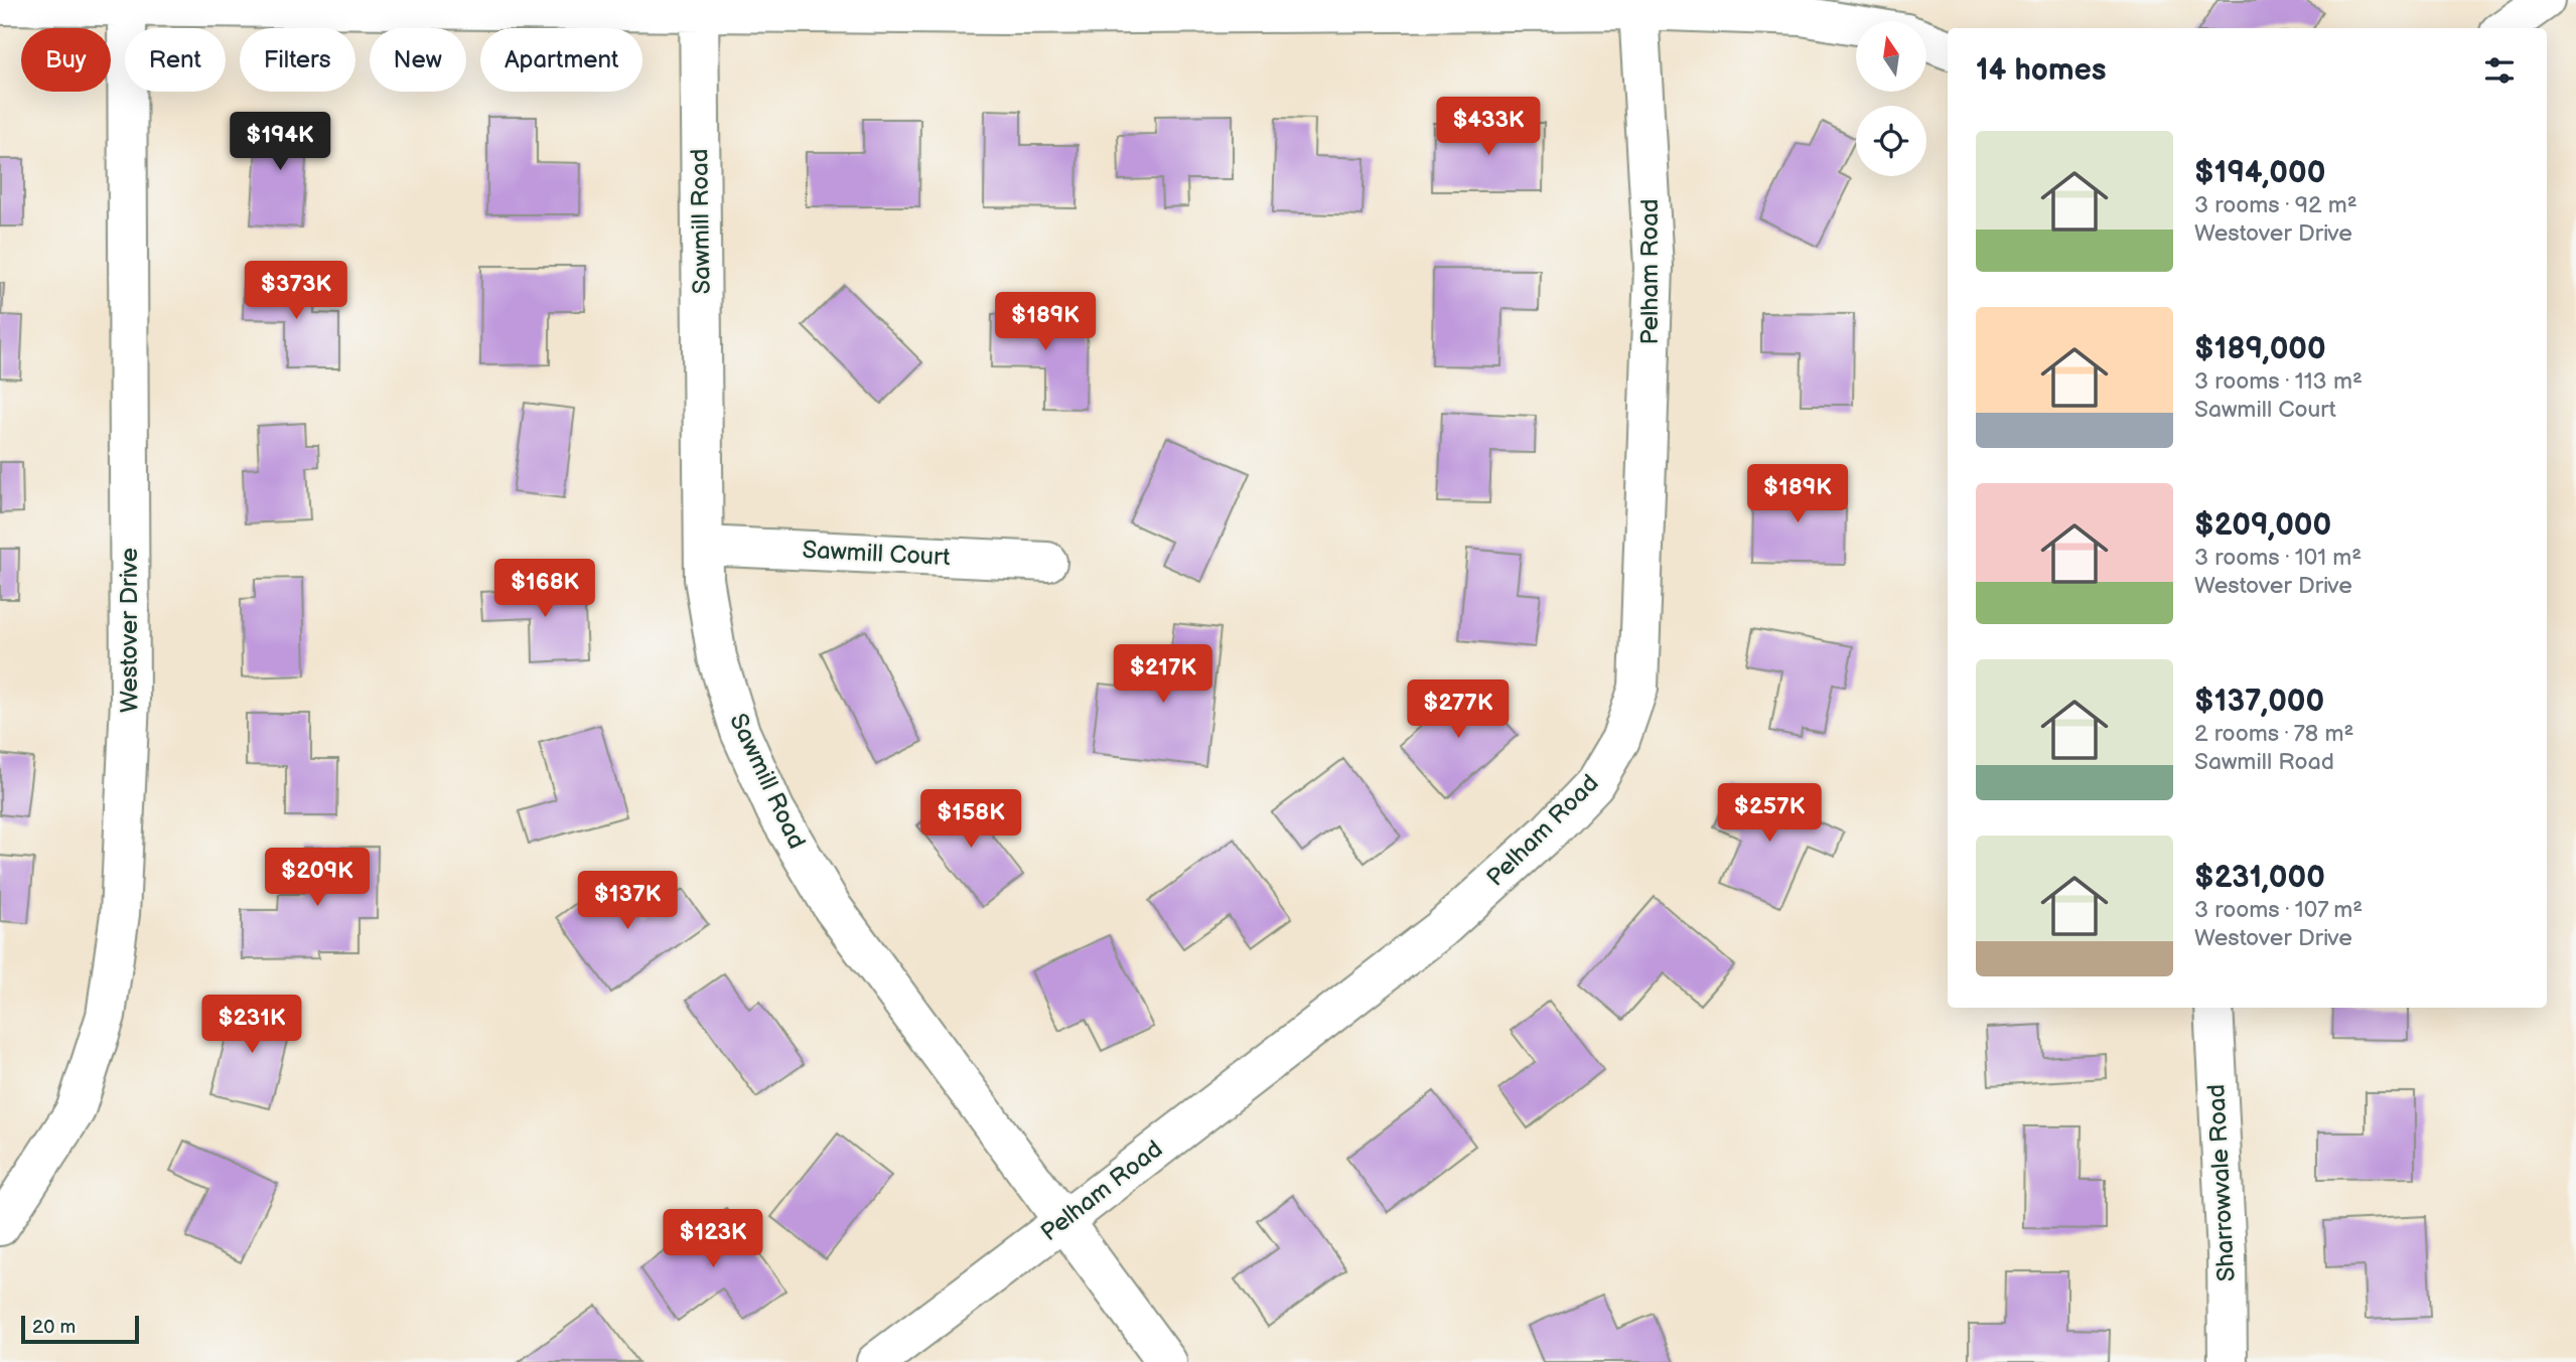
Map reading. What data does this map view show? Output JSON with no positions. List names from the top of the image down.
{
  "streets": {
    "street": [
      "Sawmill Road",
      "Pelham Road",
      "Sawmill Court",
      "Westover Drive",
      "Sharrowvale Road"
    ]
  },
  "crossings": [
    ["Sawmill Road", "Pelham Road"],
    ["Sawmill Road", "Sawmill Court"]
  ],
  "scale_bar": "20 m",
  "north": "top",
  "page": {
    "chip": [
      "Buy",
      "Rent",
      "Filters",
      "New",
      "Apartment"
    ],
    "heading": "14 homes",
    "price": [
      "$433K",
      "$194K",
      "$373K",
      "$189K",
      "$189K",
      "$168K",
      "$217K",
      "$277K",
      "$257K",
      "$158K",
      "$209K",
      "$137K",
      "$231K",
      "$123K"
    ],
    "list": [
      {
        "name": "$194,000",
        "note": "3 rooms · 92 m² · Westover Drive"
      },
      {
        "name": "$189,000",
        "note": "3 rooms · 113 m² · Sawmill Court"
      },
      {
        "name": "$209,000",
        "note": "3 rooms · 101 m² · Westover Drive"
      },
      {
        "name": "$137,000",
        "note": "2 rooms · 78 m² · Sawmill Road"
      },
      {
        "name": "$231,000",
        "note": "3 rooms · 107 m² · Westover Drive"
      }
    ],
    "scale": "20 m"
  }
}
